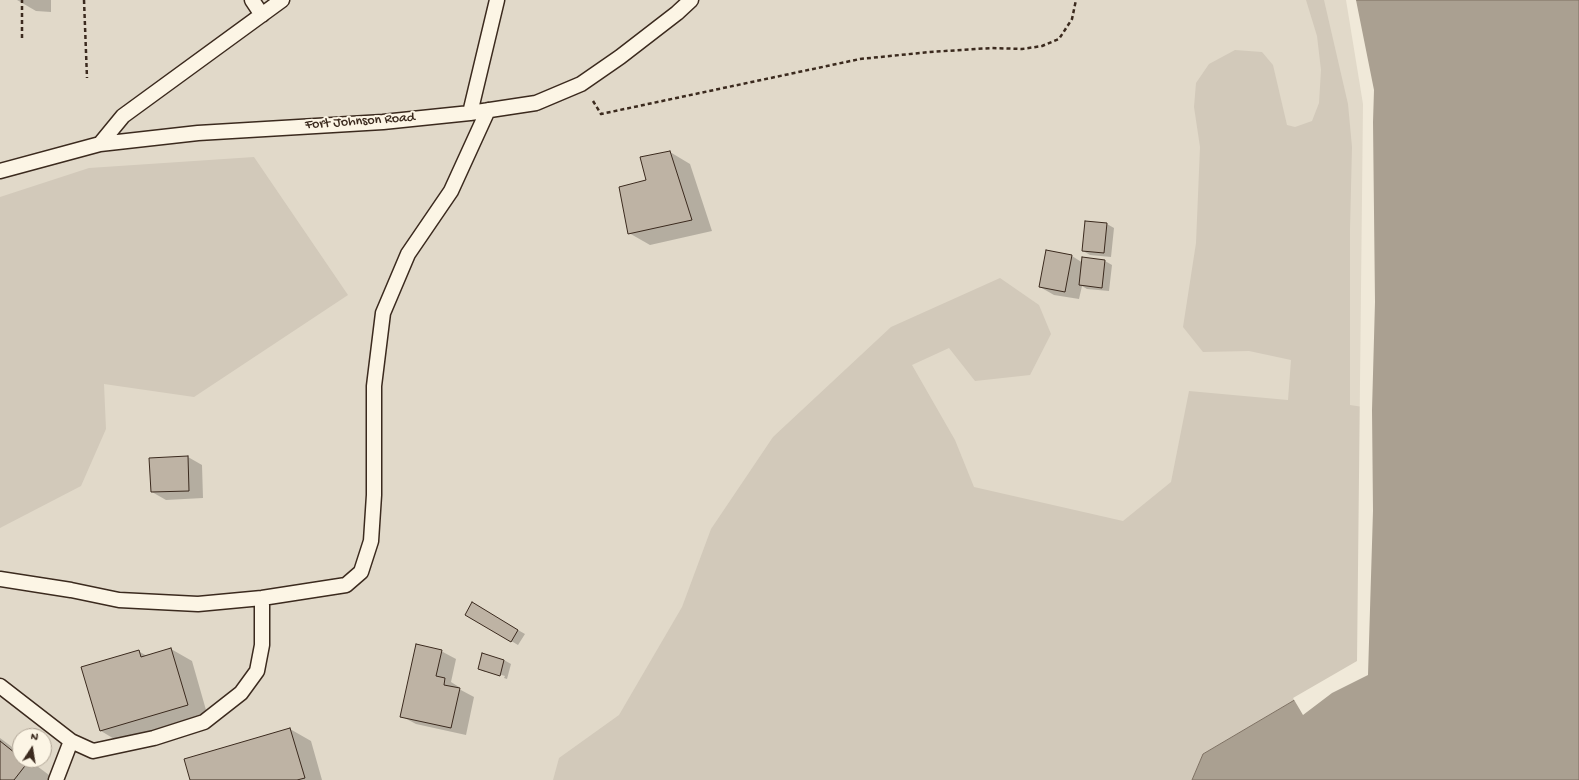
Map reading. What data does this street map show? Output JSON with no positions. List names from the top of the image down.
{
  "streets": {
    "lane": ["Fort Johnson Road"]
  },
  "north": "top"
}
